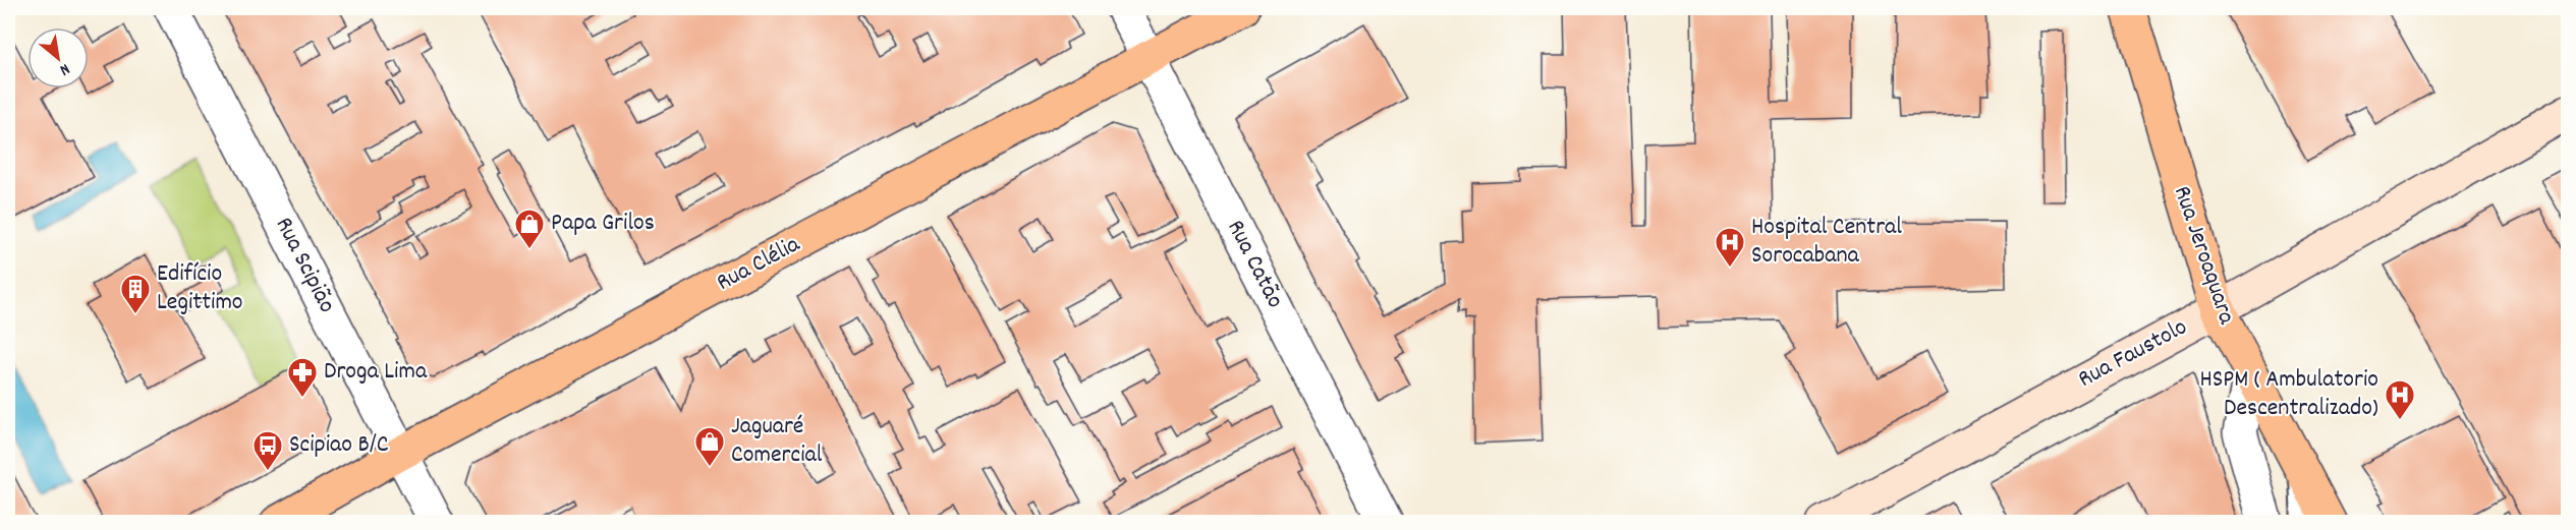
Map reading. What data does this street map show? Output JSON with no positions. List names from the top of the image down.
{
  "streets": {
    "main road": ["Rua Jeroaquara", "Rua Clélia"],
    "street": ["Rua Catão", "Rua Scipião", "Rua Faustolo"]
  },
  "crossings": [
    ["Rua Jeroaquara", "Rua Faustolo"],
    ["Rua Clélia", "Rua Catão"],
    ["Rua Clélia", "Rua Scipião"]
  ],
  "places": {
    "shop": ["Papa Grilos", "Jaguaré Comercial"],
    "hospital": ["Hospital Central Sorocabana", "HSPM ( Ambulatorio Descentralizado)"],
    "building": ["Edifício Legittimo"],
    "pharmacy": ["Droga Lima"],
    "bus stop": ["Scipiao B/C"]
  },
  "north": "bottom right"
}
